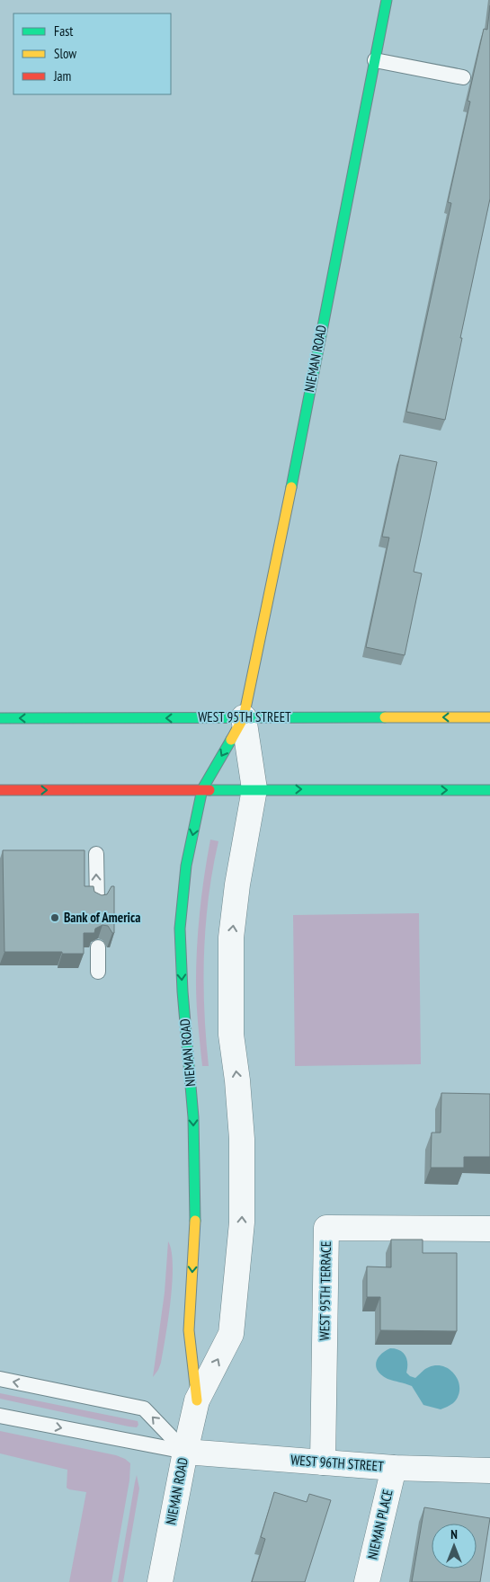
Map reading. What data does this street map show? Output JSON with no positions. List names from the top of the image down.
{
  "streets": {
    "street": [
      "NIEMAN ROAD",
      "WEST 95TH STREET",
      "WEST 95TH TERRACE",
      "WEST 96TH STREET",
      "NIEMAN PLACE"
    ]
  },
  "crossings": [
    ["NIEMAN ROAD", "WEST 95TH STREET"],
    ["NIEMAN ROAD", "WEST 96TH STREET"],
    ["WEST 95TH TERRACE", "WEST 96TH STREET"],
    ["WEST 96TH STREET", "NIEMAN PLACE"]
  ],
  "places": ["Bank of America"],
  "legend": ["Fast", "Slow", "Jam"],
  "north": "top"
}
